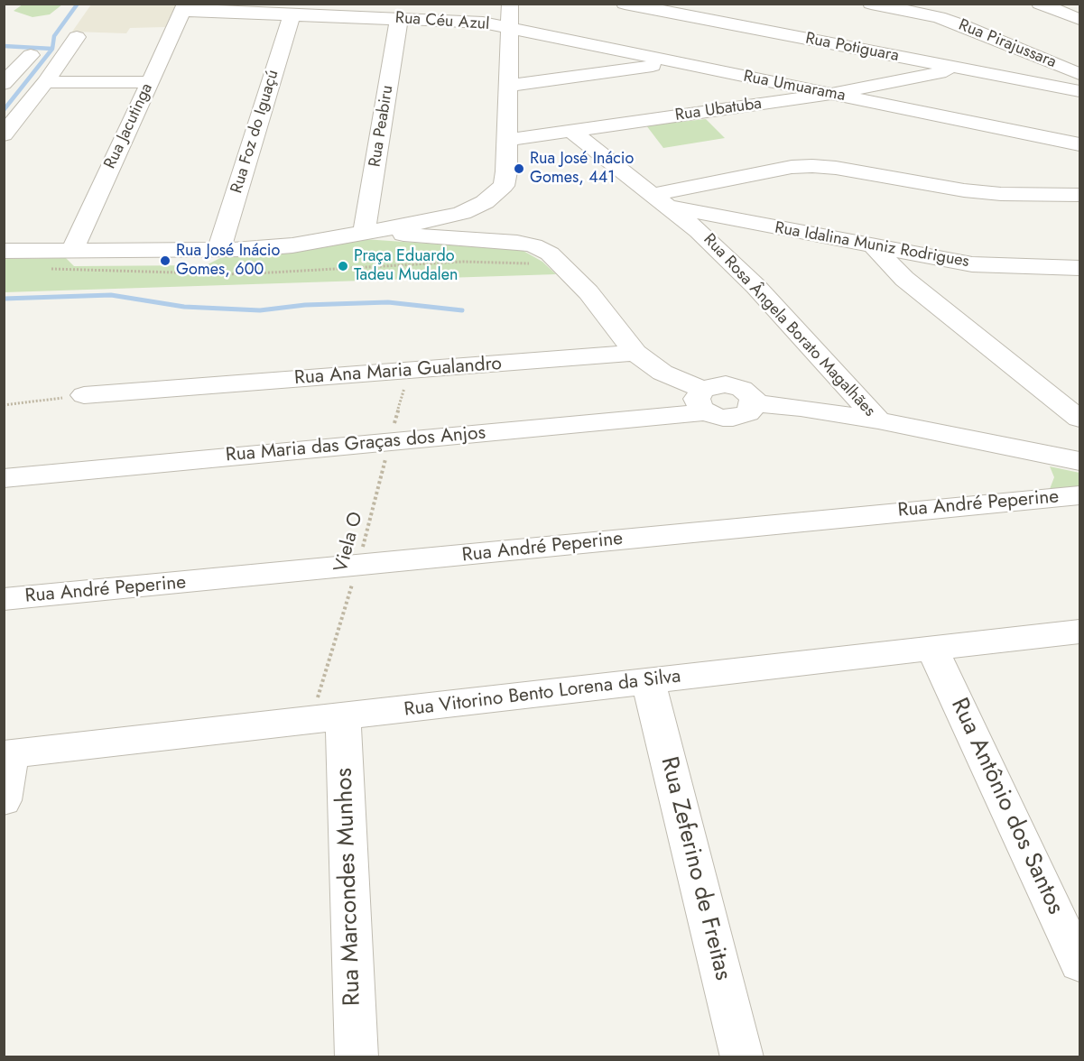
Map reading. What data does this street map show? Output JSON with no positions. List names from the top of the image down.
{
  "streets": {
    "street": [
      "Rua Céu Azul",
      "Rua Pirajussara",
      "Rua Potiguara",
      "Rua Umuarama",
      "Rua Ubatuba",
      "Rua Jacutinga",
      "Rua Peabiru",
      "Rua Foz do Iguaçú",
      "Rua Idalina Muniz Rodrigues",
      "Rua Rosa Ângela Borato Magalhães",
      "Rua Ana Maria Gualandro",
      "Rua Maria das Graças dos Anjos",
      "Rua André Peperine",
      "Rua Vitorino Bento Lorena da Silva",
      "Rua Antônio dos Santos",
      "Rua Zeferino de Freitas",
      "Rua Marcondes Munhos"
    ],
    "path": ["Viela O"]
  },
  "crossings": [
    ["Rua Céu Azul", "Rua Umuarama"],
    ["Rua Céu Azul", "Rua Jacutinga"],
    ["Rua Céu Azul", "Rua Peabiru"],
    ["Rua Céu Azul", "Rua Foz do Iguaçú"],
    ["Rua Potiguara", "Rua Ubatuba"],
    ["Rua Umuarama", "Rua Ubatuba"],
    ["Rua Ubatuba", "Rua Rosa Ângela Borato Magalhães"],
    ["Rua Idalina Muniz Rodrigues", "Rua Rosa Ângela Borato Magalhães"],
    ["Rua Ana Maria Gualandro", "Viela O"],
    ["Rua Maria das Graças dos Anjos", "Viela O"],
    ["Rua André Peperine", "Viela O"],
    ["Viela O", "Rua Vitorino Bento Lorena da Silva"],
    ["Viela O", "Rua Marcondes Munhos"],
    ["Rua Vitorino Bento Lorena da Silva", "Rua Antônio dos Santos"],
    ["Rua Vitorino Bento Lorena da Silva", "Rua Zeferino de Freitas"],
    ["Rua Vitorino Bento Lorena da Silva", "Rua Marcondes Munhos"]
  ],
  "places": ["Rua José Inácio Gomes, 441", "Rua José Inácio Gomes, 600", "Praça Eduardo Tadeu Mudalen"]
}
